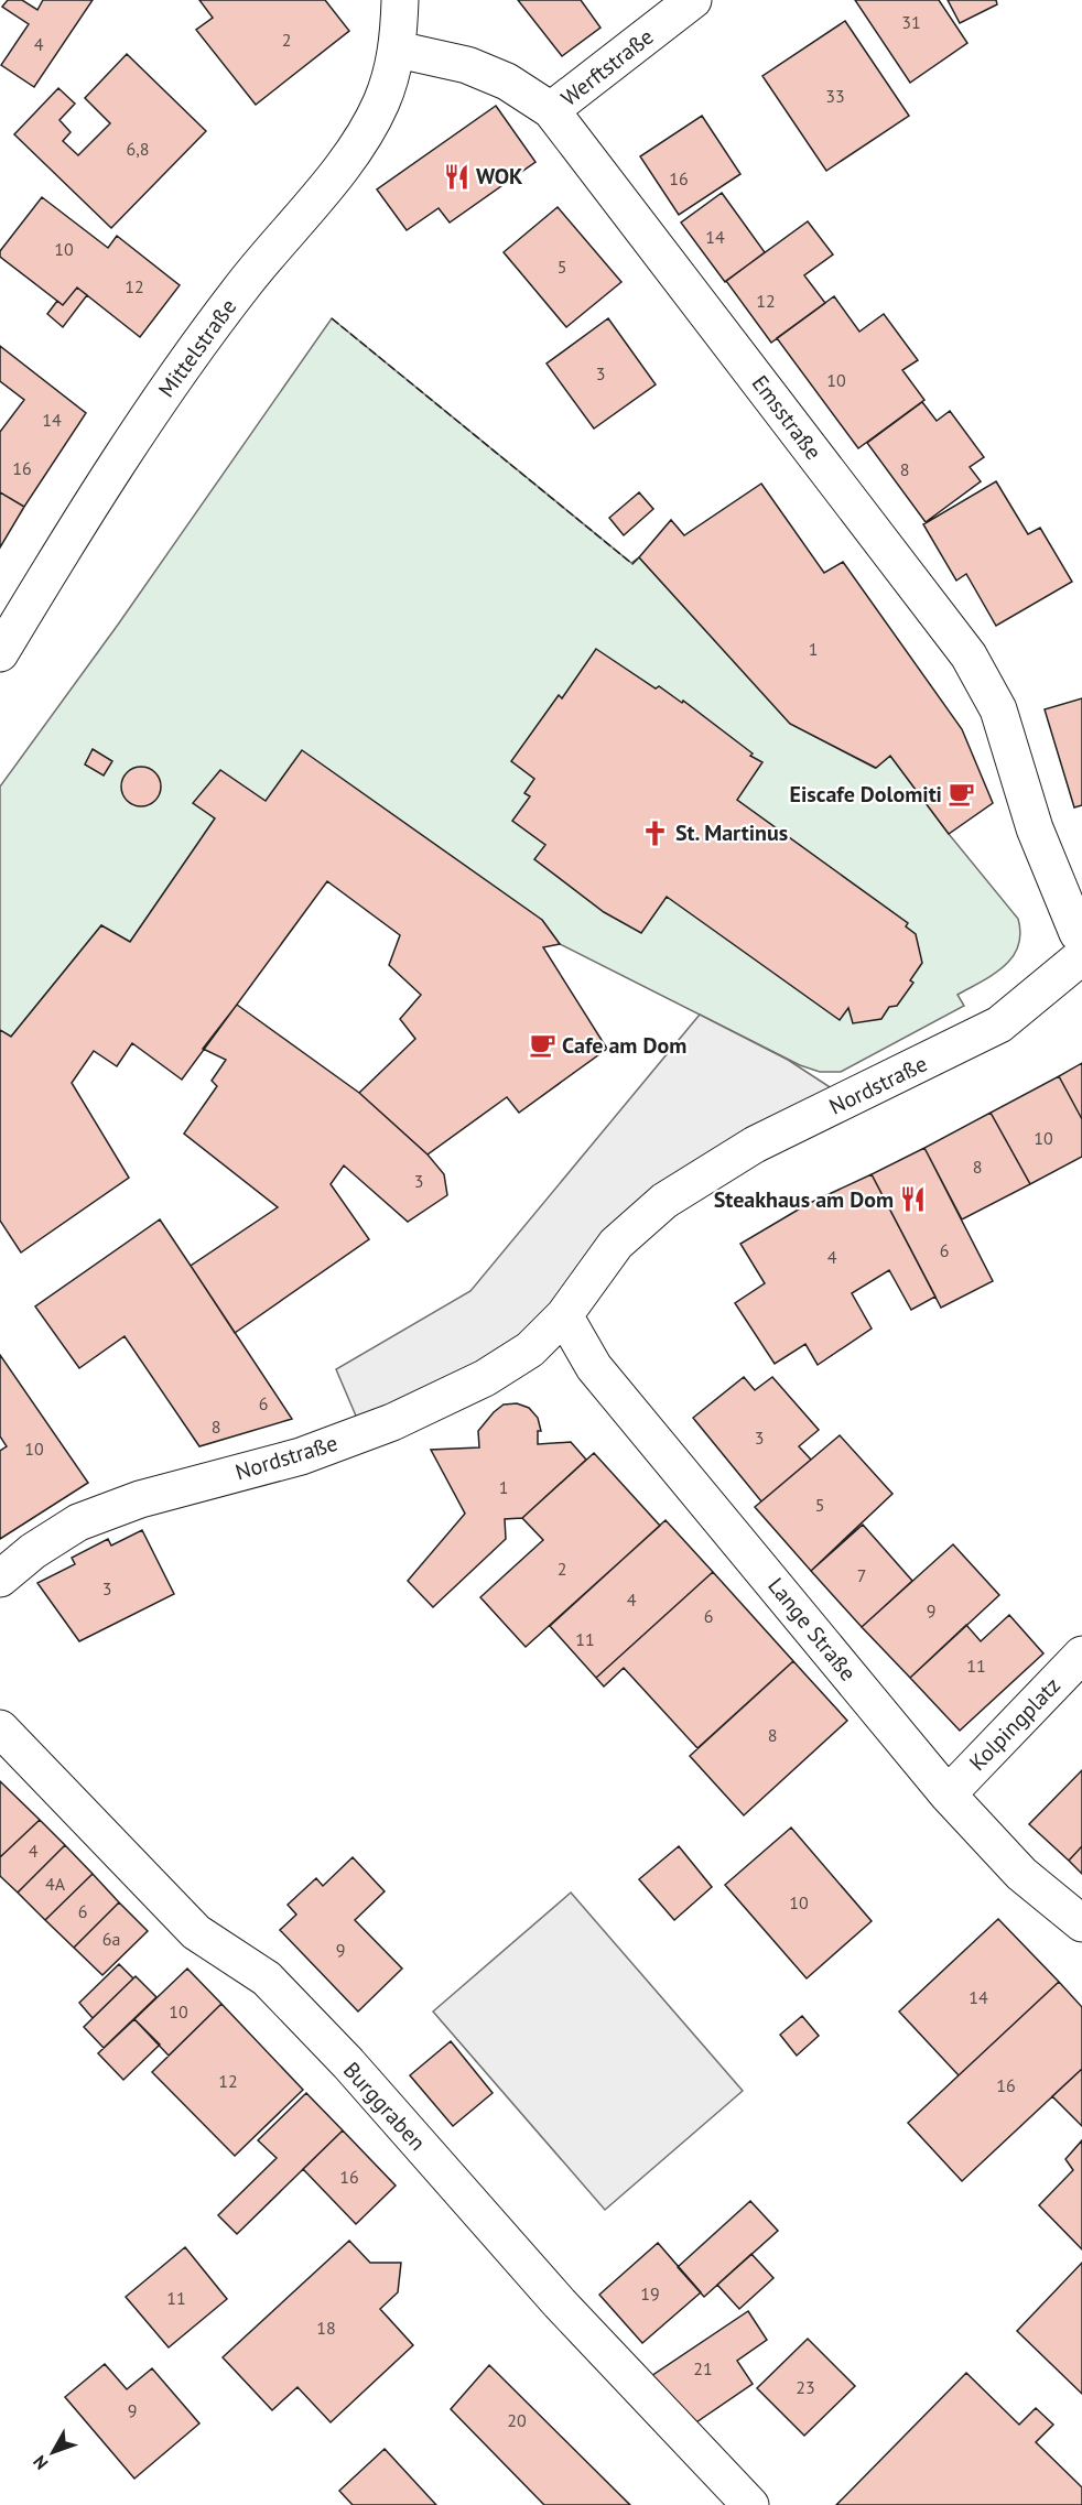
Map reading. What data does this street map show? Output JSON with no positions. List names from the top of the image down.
{
  "streets": {
    "street": [
      "Werftstraße",
      "Mittelstraße",
      "Emsstraße",
      "Nordstraße",
      "Lange Straße",
      "Kolpingplatz",
      "Burggraben"
    ]
  },
  "crossings": [
    ["Werftstraße", "Emsstraße"],
    ["Mittelstraße", "Emsstraße"],
    ["Nordstraße", "Lange Straße"],
    ["Lange Straße", "Kolpingplatz"]
  ],
  "places": {
    "restaurant": ["WOK", "Steakhaus am Dom"],
    "cafe": ["Eiscafe Dolomiti", "Cafe am Dom"],
    "church": ["St. Martinus"]
  },
  "house_numbers": [
    "31",
    "2",
    "4",
    "33",
    "6,8",
    "16",
    "14",
    "10",
    "5",
    "12",
    "12",
    "3",
    "10",
    "14",
    "16",
    "8",
    "1",
    "10",
    "8",
    "3",
    "6",
    "4",
    "6",
    "8",
    "3",
    "10",
    "1",
    "5",
    "2",
    "7",
    "3",
    "4",
    "9",
    "6",
    "11",
    "11",
    "8",
    "4",
    "4A",
    "10",
    "6",
    "6a",
    "9",
    "14",
    "10",
    "12",
    "16",
    "16",
    "19",
    "11",
    "18",
    "21",
    "23",
    "9",
    "20"
  ],
  "north": "bottom left"
}
